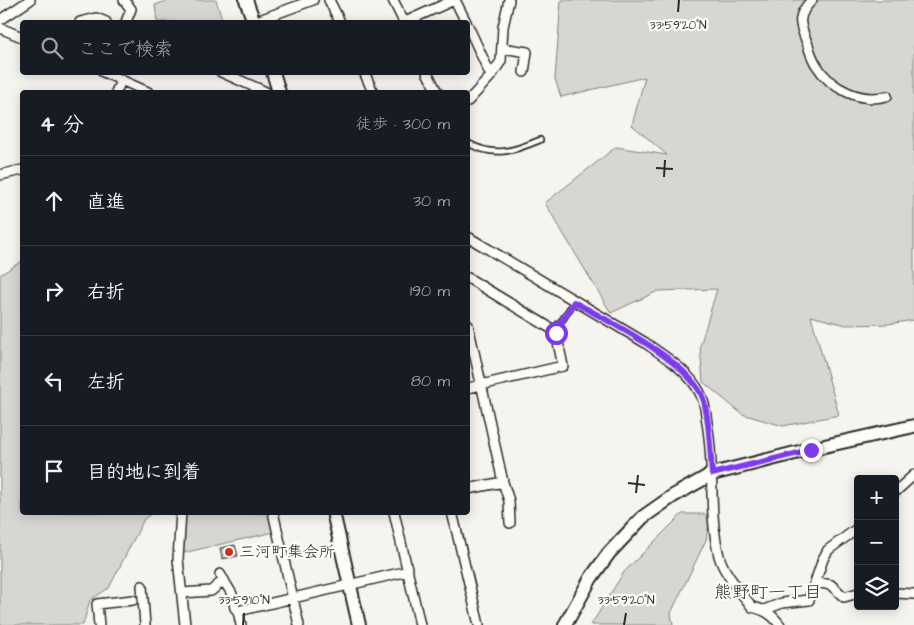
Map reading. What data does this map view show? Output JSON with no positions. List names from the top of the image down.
{
  "districts": ["熊野町一丁目"],
  "places": ["三河町集会所"],
  "page": {
    "search": "ここで検索",
    "heading": ["4 分", "徒歩 · 300 m"],
    "list": [
      ["直進", "30 m"],
      ["右折", "190 m"],
      ["左折", "80 m"],
      "目的地に到着"
    ],
    "map_buttons": ["+", "−"]
  },
  "coordinates": ["33°59'20\"N", "33°59'10\"N"]
}
